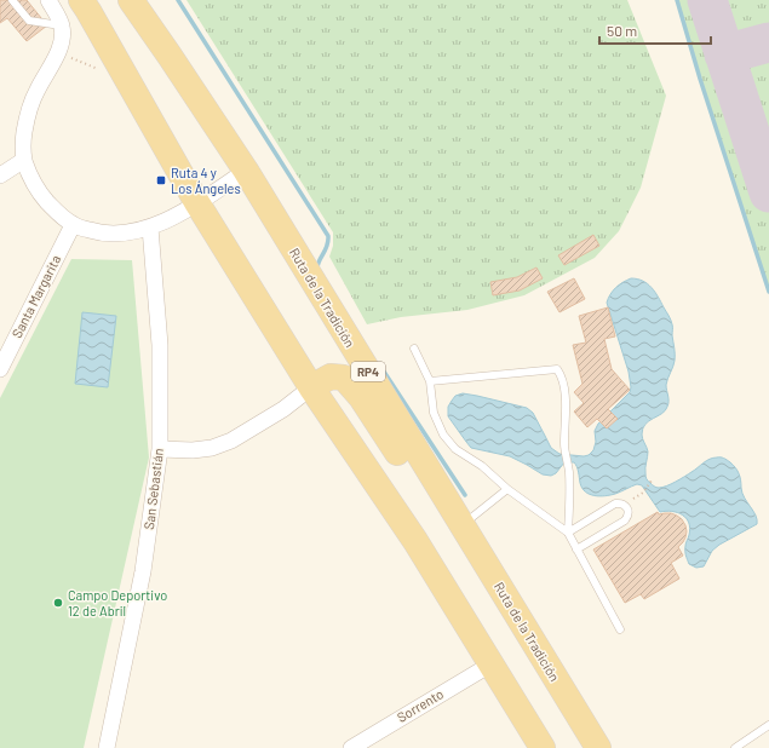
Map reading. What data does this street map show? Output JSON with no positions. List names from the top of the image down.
{
  "streets": {
    "main road": ["Ruta de la Tradición", "RP4"],
    "street": ["Santa Margarita", "San Sebastián", "Sorrento"]
  },
  "places": {
    "transit": ["Ruta 4 y Los Ángeles"],
    "other": ["Campo Deportivo 12 de Abril"]
  },
  "scale_bar": "50 m"
}
